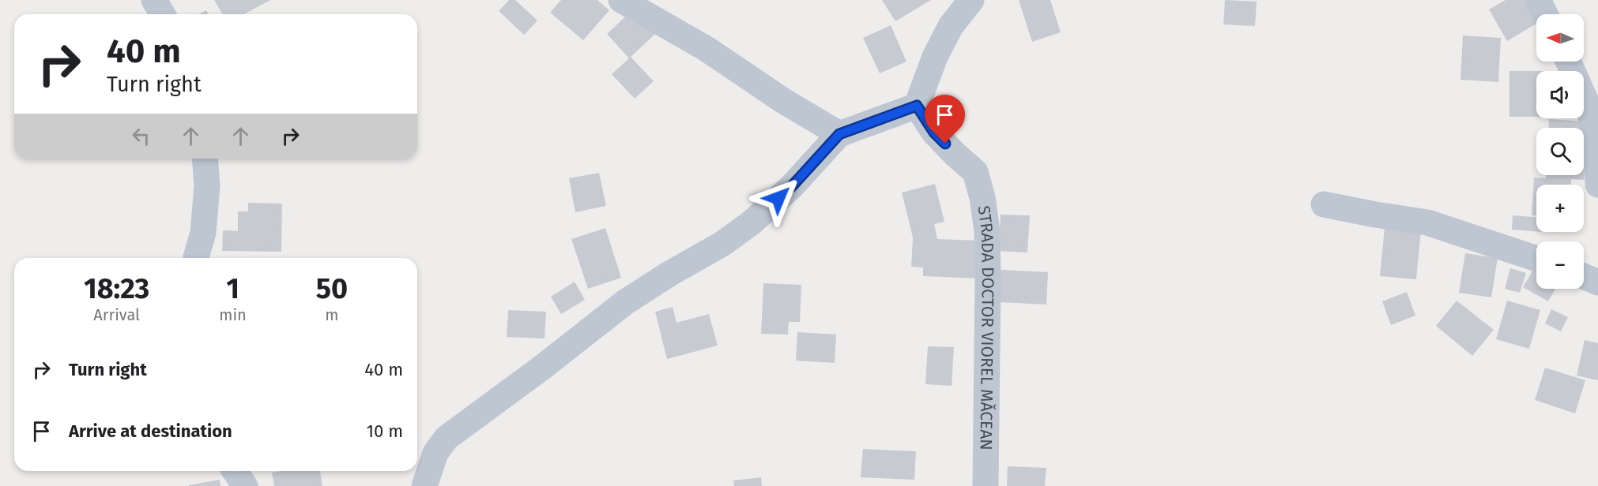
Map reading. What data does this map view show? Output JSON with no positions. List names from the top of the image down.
{
  "streets": {
    "street": ["STRADA DOCTOR VIOREL MĂCEAN"]
  },
  "north": "left",
  "page": {
    "map_buttons": ["+", "−"],
    "turn": ["40 m", "Turn right"],
    "eta": [
      "18:23",
      "Arrival",
      "1",
      "min",
      "50",
      "m"
    ],
    "list": [
      {
        "name": "Turn right",
        "value": "40 m"
      },
      {
        "name": "Arrive at destination",
        "value": "10 m"
      }
    ]
  }
}
